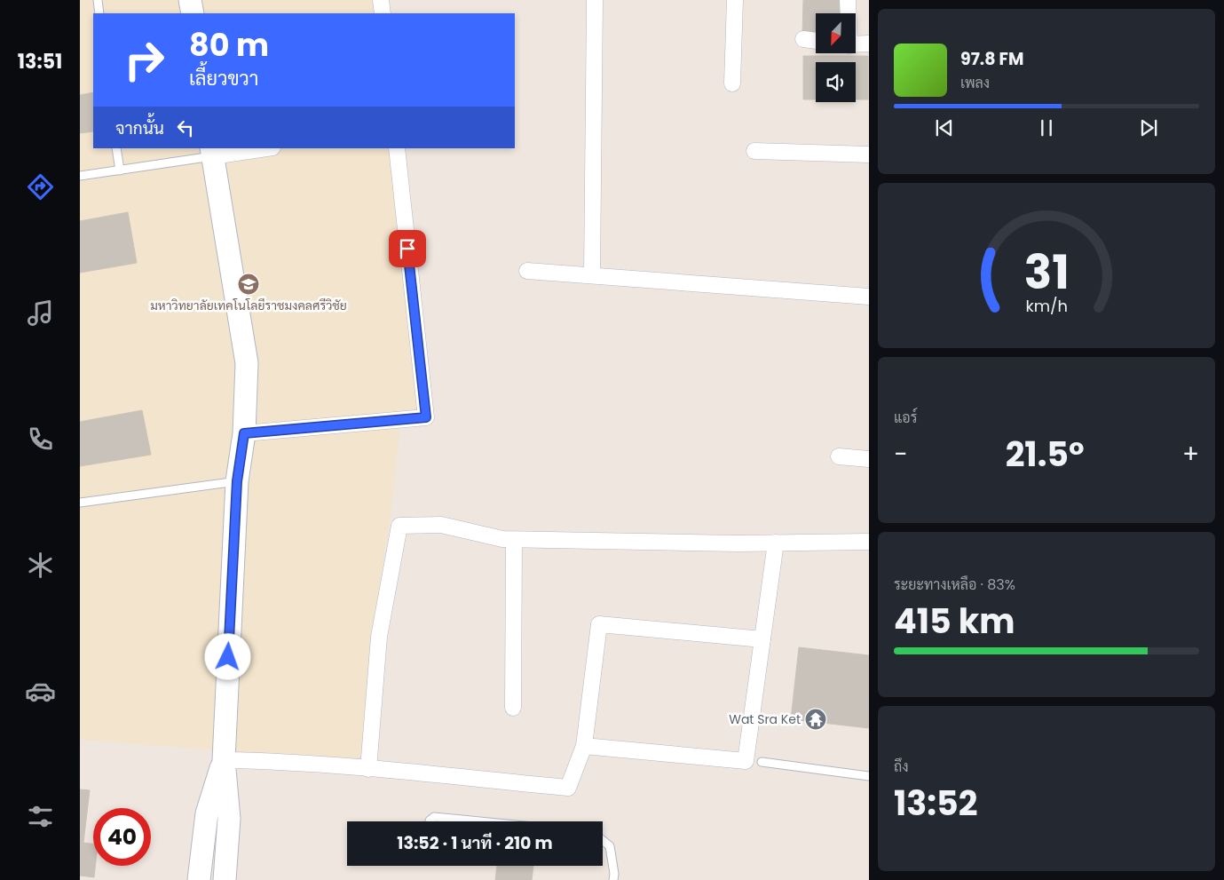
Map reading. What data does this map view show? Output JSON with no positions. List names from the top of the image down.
{
  "places": {
    "school or university": ["มหาวิทยาลัยเทคโนโลยีราชมงคลศรีวิชัย"],
    "temple": ["Wat Sra Ket"]
  },
  "north": "bottom left",
  "page": {
    "tabs": "13:51",
    "turn": ["80 m", "เลี้ยวขวา"],
    "song": ["97.8 FM", "เพลง"],
    "then": "จากนั้น",
    "tile": [
      "แอร์",
      ["ระยะทางเหลือ · 83%", "415 km"],
      ["ถึง", "13:52"]
    ],
    "heat": ["−", "21.5°", "+"],
    "limit": "40",
    "trip": "13:52 · 1 นาที · 210 m",
    "gauge": ["31", "km/h"]
  }
}
